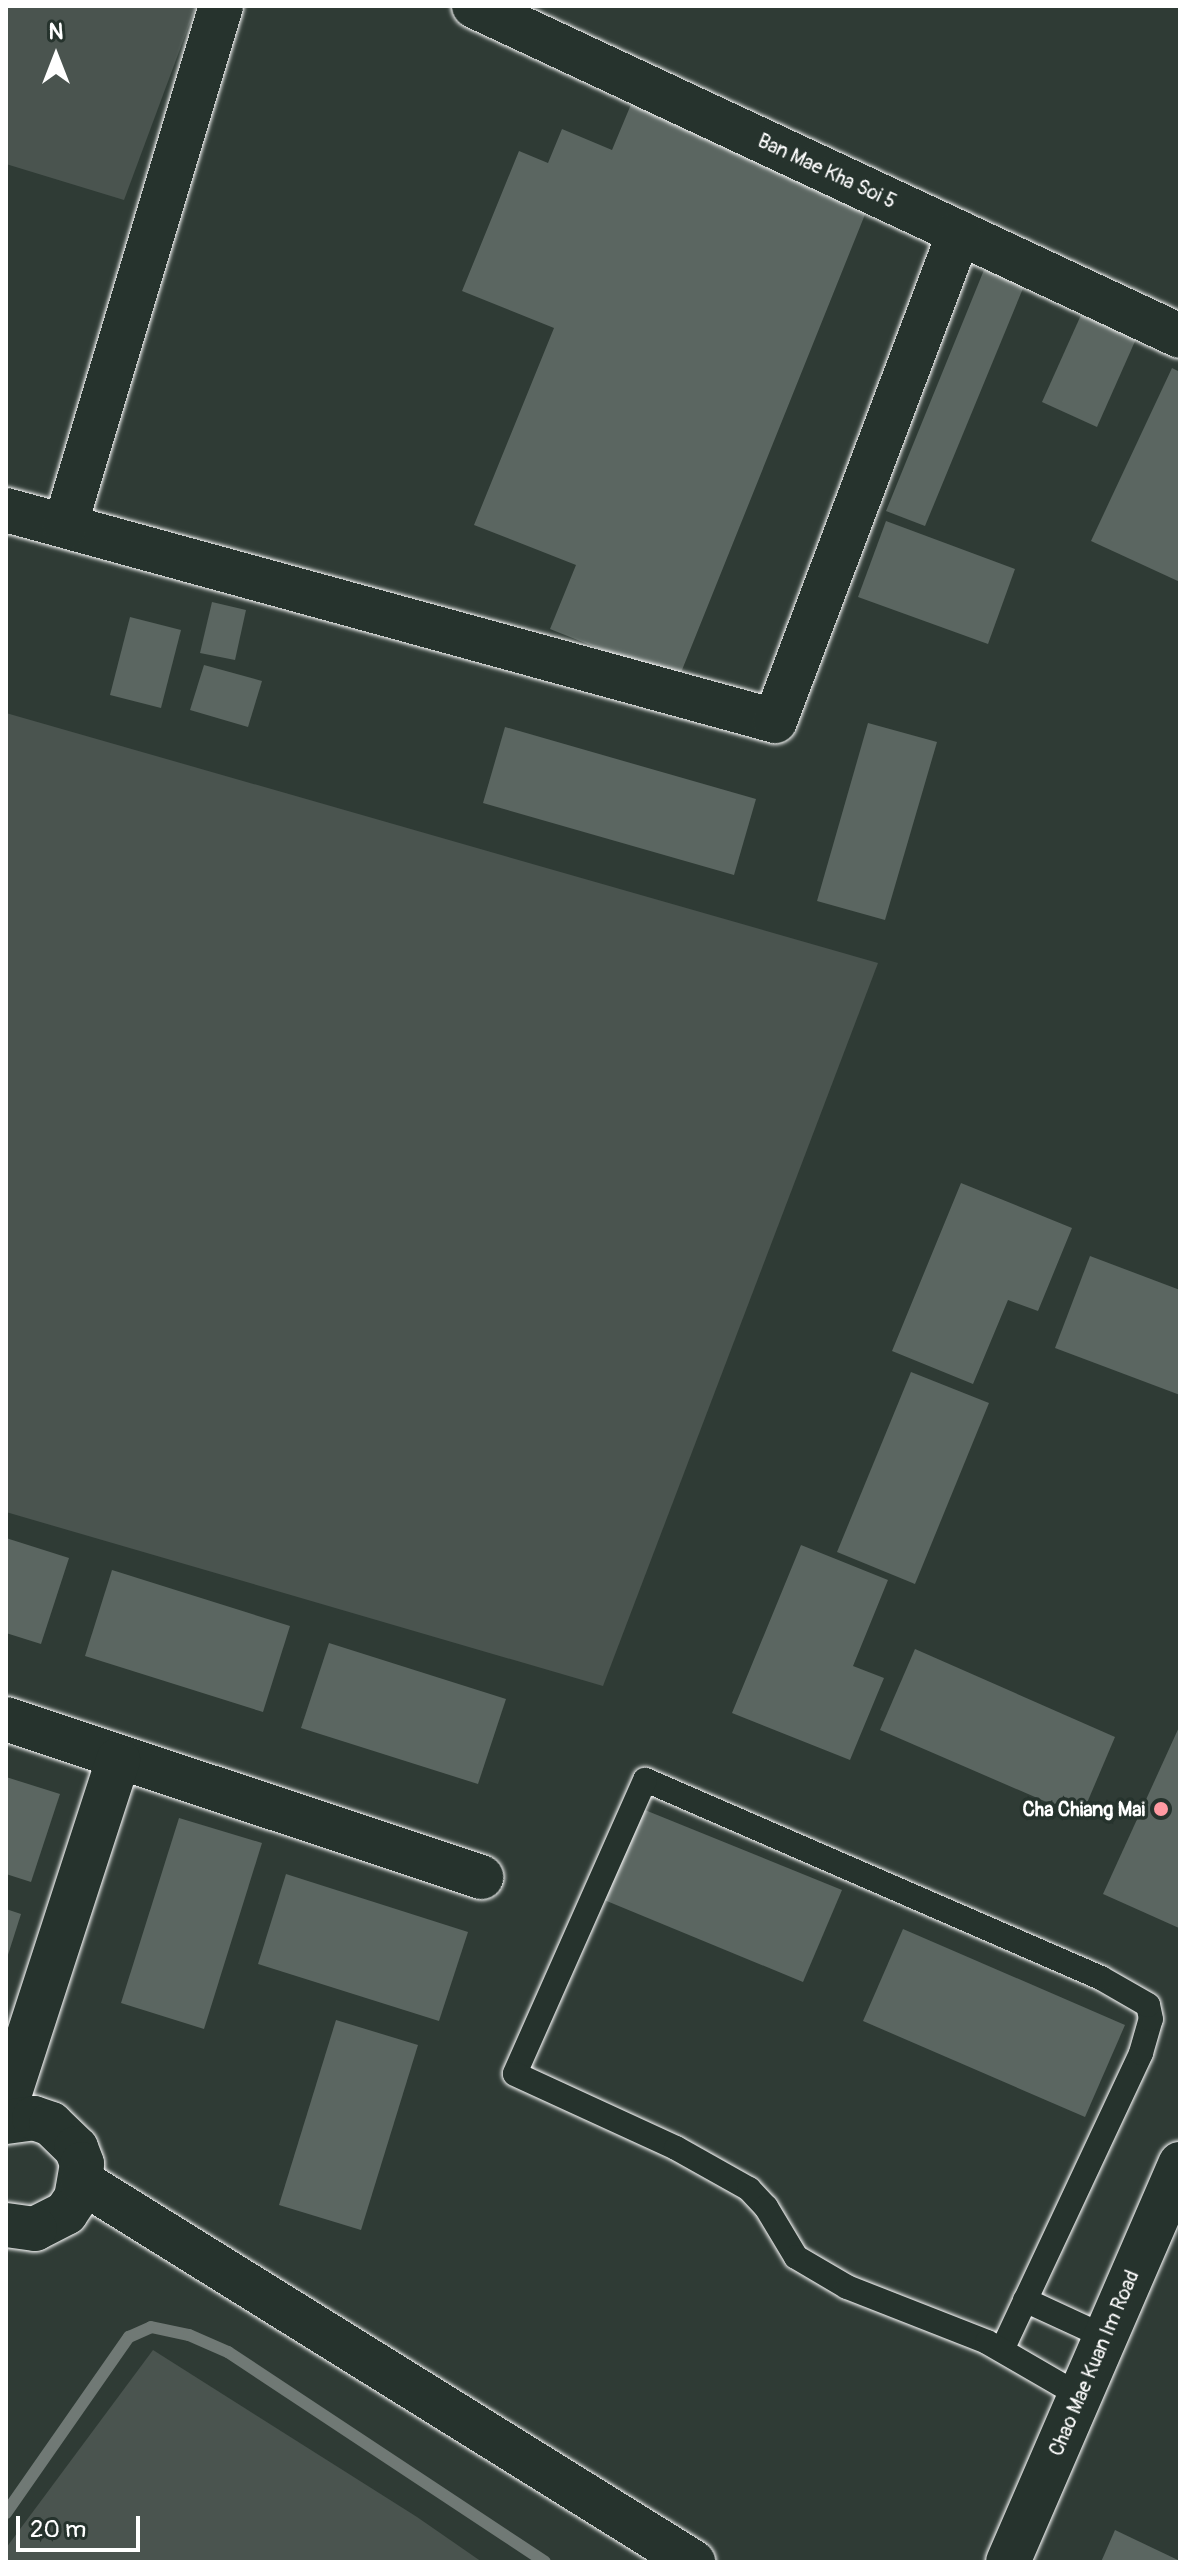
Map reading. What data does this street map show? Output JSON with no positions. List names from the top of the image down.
{
  "streets": {
    "street": ["Ban Mae Kha Soi 5", "Chao Mae Kuan Im Road"]
  },
  "places": ["Cha Chiang Mai"],
  "scale_bar": "20 m",
  "north": "top"
}
